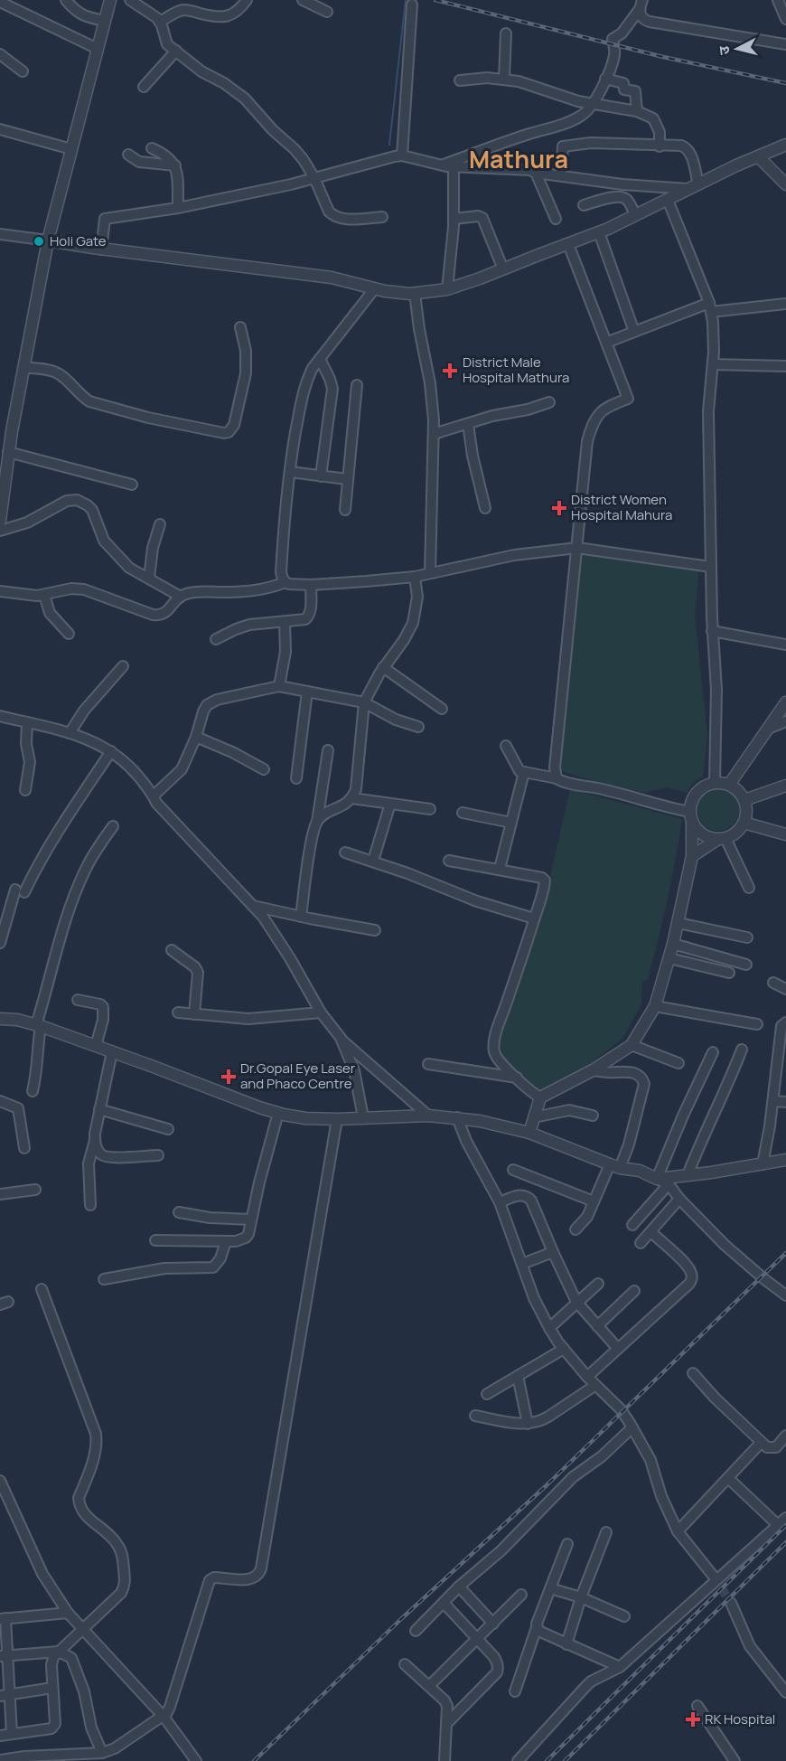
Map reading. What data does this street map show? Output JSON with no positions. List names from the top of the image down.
{
  "districts": ["Mathura"],
  "places": {
    "other": ["Holi Gate"],
    "health": [
      "District Male Hospital Mathura",
      "District Women Hospital Mahura",
      "Dr.Gopal Eye Laser and Phaco Centre",
      "RK Hospital"
    ]
  },
  "north": "left"
}
